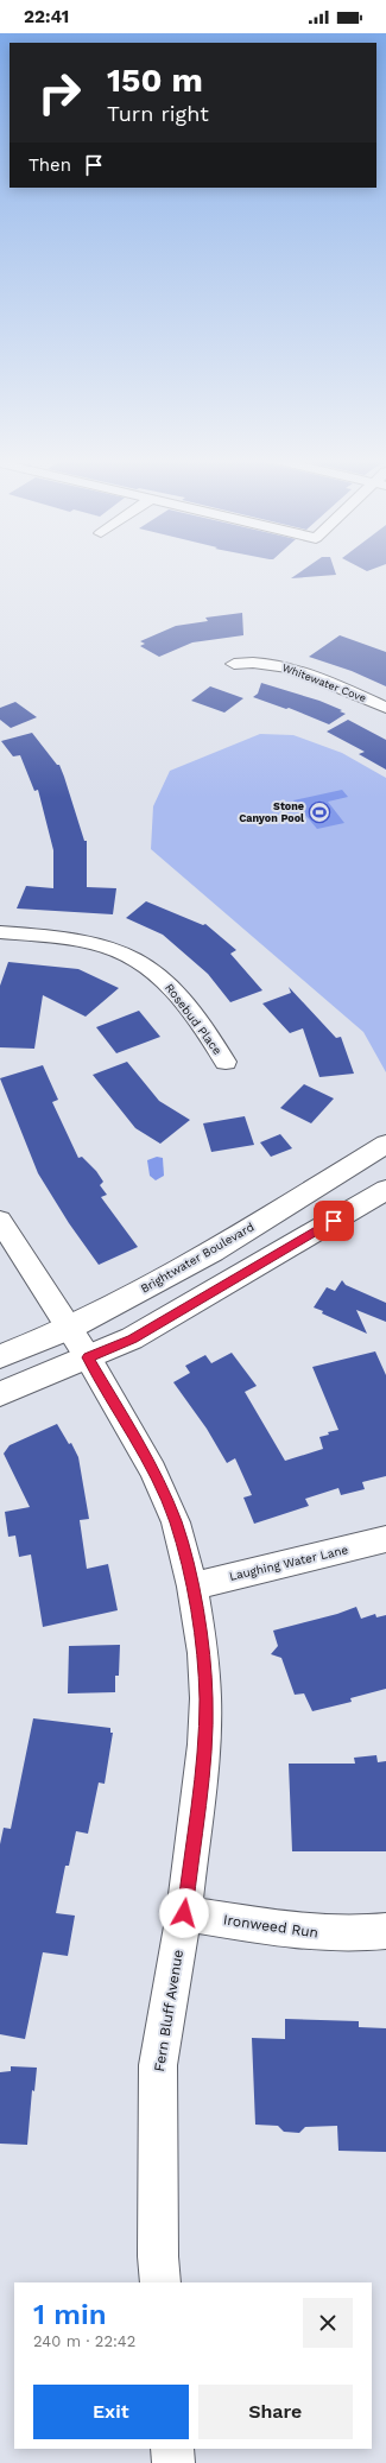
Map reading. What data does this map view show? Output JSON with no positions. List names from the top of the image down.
{
  "streets": {
    "street": [
      "Whitewater Cove",
      "Rosebud Place",
      "Brightwater Boulevard",
      "Laughing Water Lane",
      "Ironweed Run",
      "Fern Bluff Avenue"
    ]
  },
  "crossings": [
    ["Brightwater Boulevard", "Fern Bluff Avenue"],
    ["Laughing Water Lane", "Fern Bluff Avenue"],
    ["Ironweed Run", "Fern Bluff Avenue"]
  ],
  "places": {
    "sports": ["Stone Canyon Pool"]
  },
  "page": {
    "status": "22:41",
    "turn": ["150 m", "Turn right"],
    "then": "Then",
    "heading": ["1 min", "240 m · 22:42"],
    "buttons": ["Exit", "Share"]
  }
}
